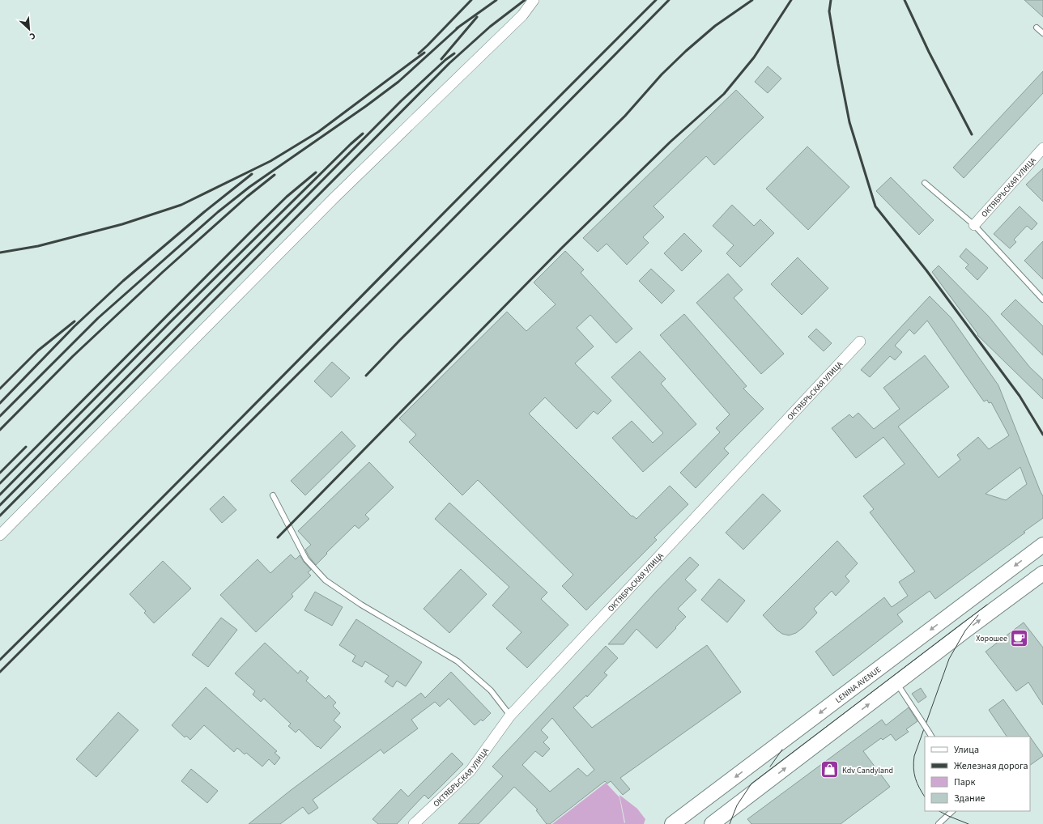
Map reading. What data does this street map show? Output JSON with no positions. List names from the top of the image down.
{
  "streets": {
    "main road": ["LENINA AVENUE"],
    "street": ["ОКТЯБРЬСКАЯ УЛИЦА"]
  },
  "places": {
    "cafe": ["Хорошее"],
    "shop": ["Kdv Candyland"]
  },
  "legend": [
    "Улица",
    "Железная дорога",
    "Парк",
    "Здание"
  ],
  "north": "bottom right"
}
